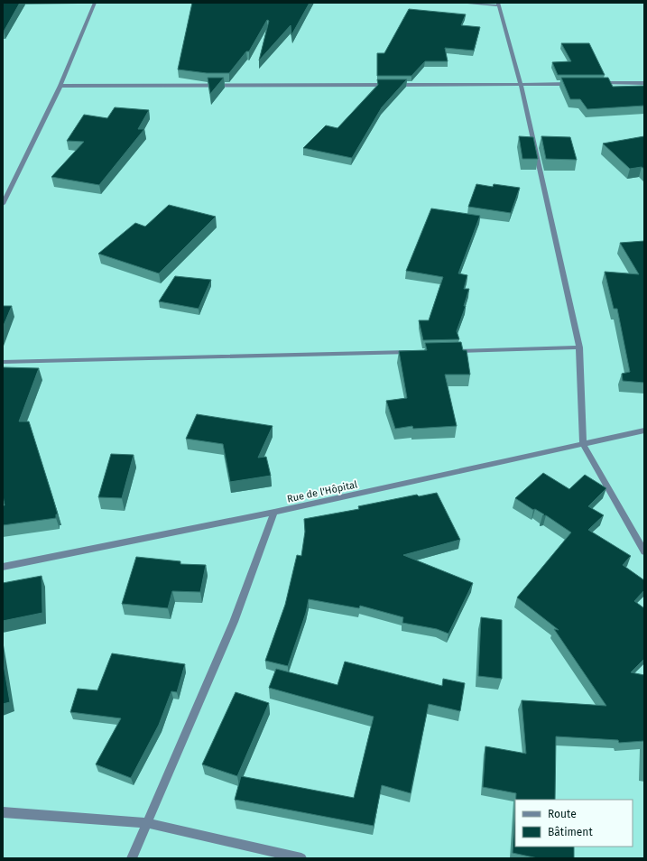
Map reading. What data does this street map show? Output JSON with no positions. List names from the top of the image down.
{
  "streets": {
    "street": ["Rue de l'Hôpital"]
  },
  "legend": ["Route", "Bâtiment"]
}
